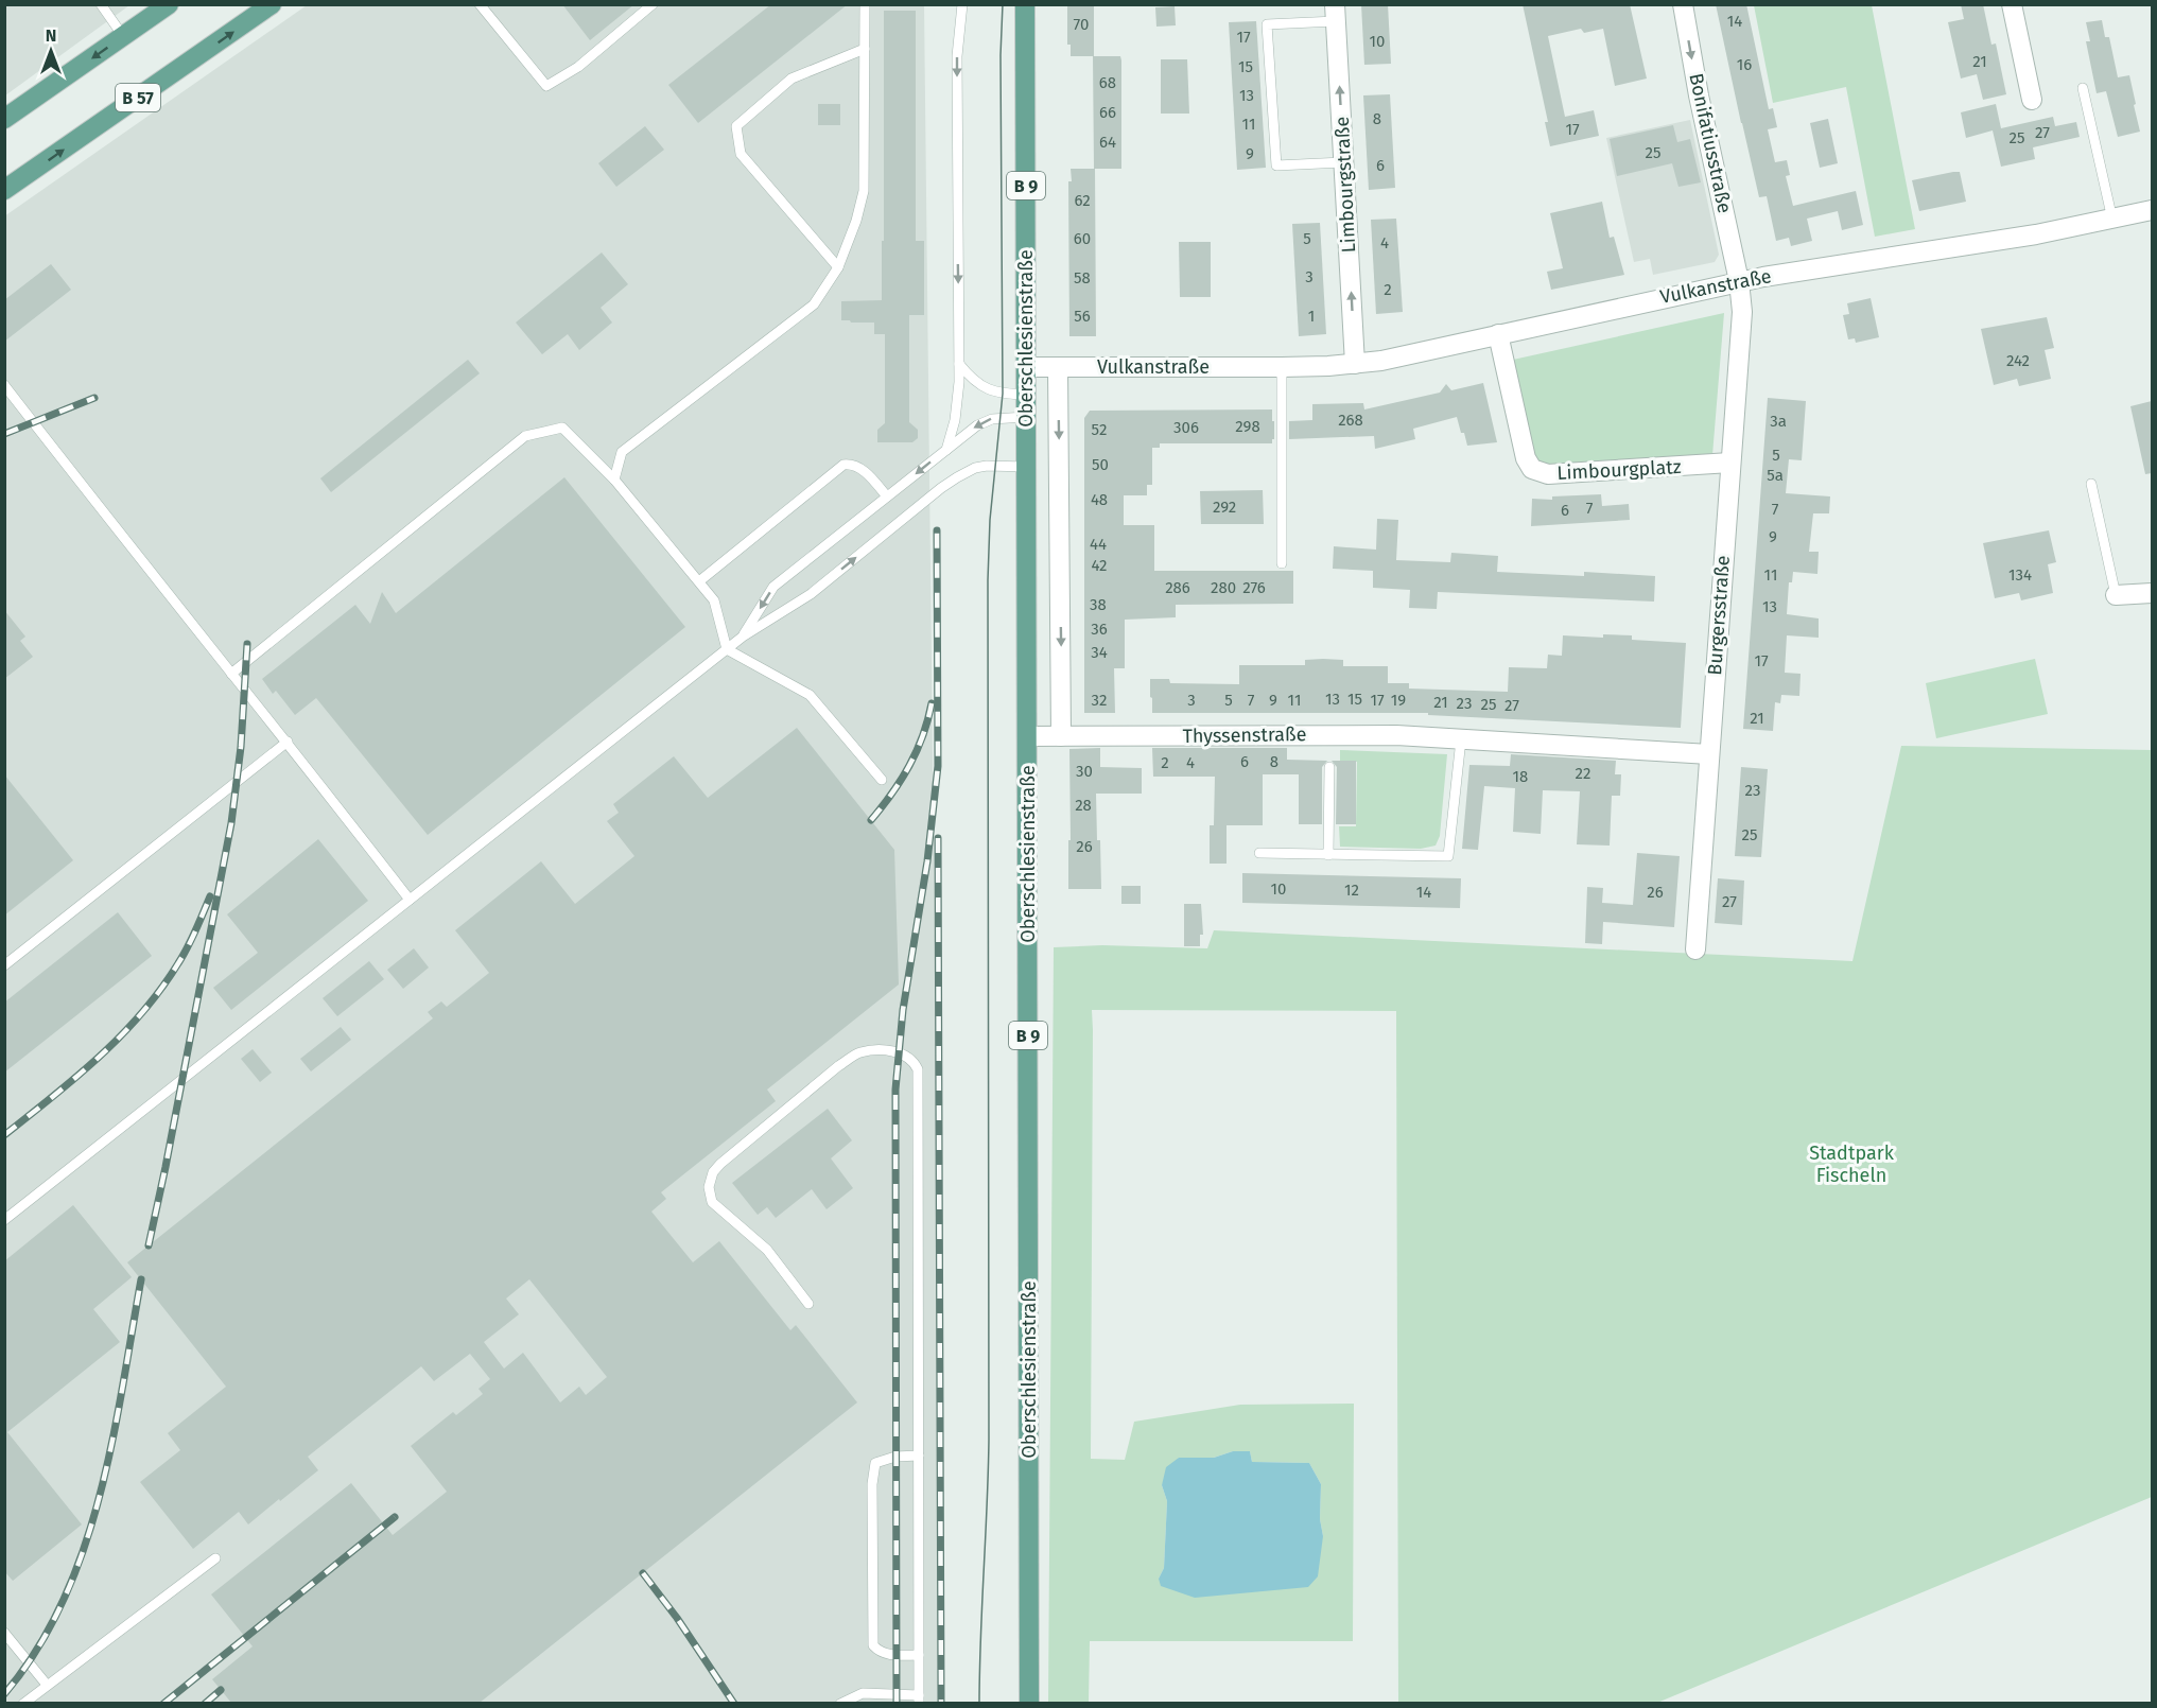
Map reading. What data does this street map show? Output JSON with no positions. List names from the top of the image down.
{
  "streets": {
    "main road": ["B 57", "B 9", "Oberschlesienstraße"],
    "street": [
      "Bonifatiusstraße",
      "Limbourgstraße",
      "Vulkanstraße",
      "Limbourgplatz",
      "Burgersstraße",
      "Thyssenstraße"
    ]
  },
  "crossings": [
    ["Bonifatiusstraße", "Vulkanstraße"],
    ["Bonifatiusstraße", "Burgersstraße"],
    ["Limbourgstraße", "Vulkanstraße"],
    ["Vulkanstraße", "Oberschlesienstraße"],
    ["Vulkanstraße", "Limbourgplatz"],
    ["Vulkanstraße", "Burgersstraße"],
    ["Oberschlesienstraße", "Thyssenstraße"],
    ["Limbourgplatz", "Burgersstraße"],
    ["Burgersstraße", "Thyssenstraße"]
  ],
  "one_way": ["Bonifatiusstraße", "Limbourgstraße"],
  "parks": ["Stadtpark Fischeln"],
  "house_numbers": [
    "14",
    "70",
    "17",
    "10",
    "21",
    "16",
    "15",
    "68",
    "13",
    "66",
    "8",
    "11",
    "17",
    "27",
    "25",
    "64",
    "25",
    "9",
    "6",
    "62",
    "60",
    "5",
    "4",
    "3",
    "58",
    "2",
    "56",
    "1",
    "242",
    "268",
    "3a",
    "298",
    "306",
    "52",
    "5",
    "50",
    "5a",
    "48",
    "292",
    "7",
    "7",
    "6",
    "9",
    "44",
    "42",
    "11",
    "134",
    "286",
    "280",
    "276",
    "38",
    "13",
    "36",
    "34",
    "17",
    "13",
    "15",
    "32",
    "3",
    "5",
    "7",
    "9",
    "11",
    "17",
    "19",
    "21",
    "23",
    "25",
    "27",
    "21",
    "6",
    "8",
    "2",
    "4",
    "30",
    "22",
    "18",
    "23",
    "28",
    "25",
    "26",
    "10",
    "12",
    "14",
    "26",
    "27"
  ],
  "north": "top"
}
